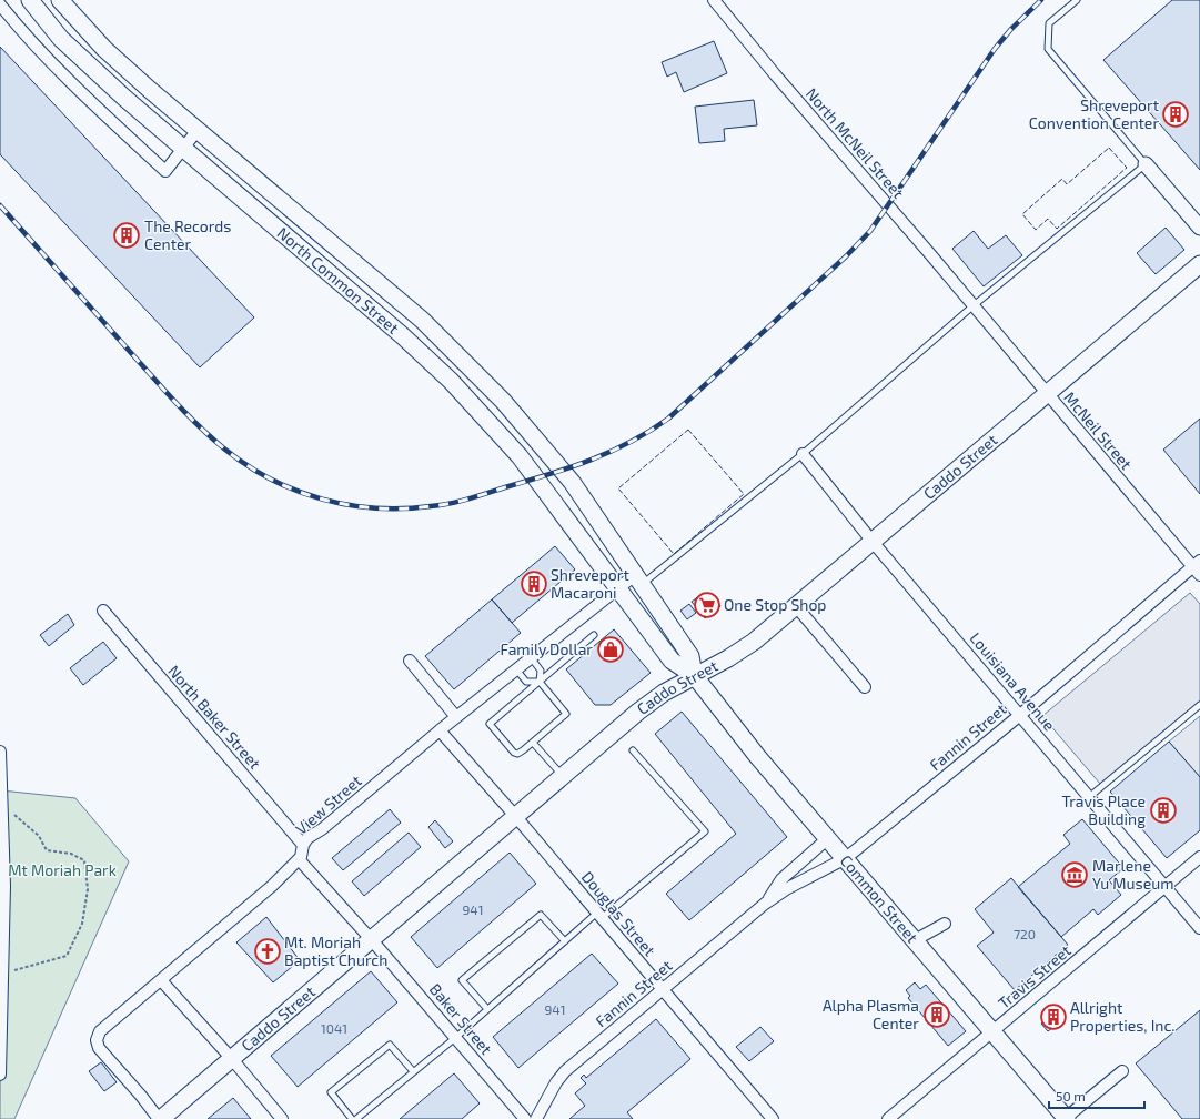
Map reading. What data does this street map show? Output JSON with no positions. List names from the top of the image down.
{
  "streets": {
    "main road": ["North Common Street", "Caddo Street", "Common Street"],
    "street": [
      "North McNeil Street",
      "McNeil Street",
      "Louisiana Avenue",
      "North Baker Street",
      "Fannin Street",
      "View Street",
      "Douglas Street",
      "Travis Street",
      "Baker Street"
    ]
  },
  "crossings": [
    ["North McNeil Street", "McNeil Street"],
    ["North Common Street", "View Street"],
    ["North Common Street", "Common Street"],
    ["McNeil Street", "Caddo Street"],
    ["McNeil Street", "Fannin Street"],
    ["Caddo Street", "Louisiana Avenue"],
    ["Caddo Street", "View Street"],
    ["Caddo Street", "Common Street"],
    ["Caddo Street", "Douglas Street"],
    ["Caddo Street", "Baker Street"],
    ["Louisiana Avenue", "Fannin Street"],
    ["Louisiana Avenue", "Travis Street"],
    ["North Baker Street", "View Street"],
    ["Fannin Street", "Common Street"],
    ["Fannin Street", "Douglas Street"],
    ["View Street", "Common Street"],
    ["View Street", "Douglas Street"],
    ["View Street", "Baker Street"],
    ["Common Street", "Travis Street"]
  ],
  "parks": ["Mt Moriah Park"],
  "places": {
    "building": [
      "Shreveport Convention Center",
      "The Records Center",
      "Shreveport Macaroni",
      "Travis Place Building",
      "Alpha Plasma Center",
      "Allright Properties, Inc."
    ],
    "supermarket": ["One Stop Shop"],
    "shop": ["Family Dollar"],
    "museum": ["Marlene Yu Museum"],
    "church": ["Mt. Moriah Baptist Church"]
  },
  "house_numbers": [
    "941",
    "720",
    "941",
    "1041"
  ],
  "scale_bar": "50 m"
}
